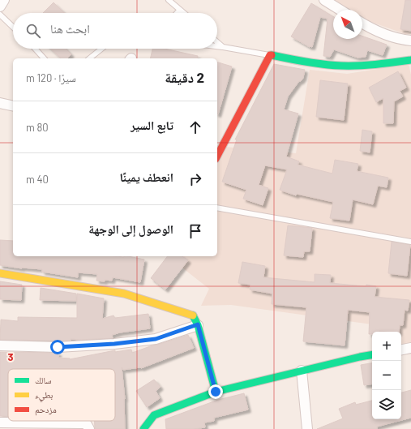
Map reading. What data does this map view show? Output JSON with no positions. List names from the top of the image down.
{
  "legend": ["سالك", "بطيء", "مزدحم"],
  "north": "top left",
  "page": {
    "search": "ابحث هنا",
    "heading": ["2 دقيقة", "سيرًا · 120 m"],
    "list": [
      ["تابع السير", "80 m"],
      ["انعطف يمينًا", "40 m"],
      "الوصول إلى الوجهة"
    ],
    "map_buttons": ["+", "−"]
  },
  "grid": {
    "rows": ["3"]
  }
}
